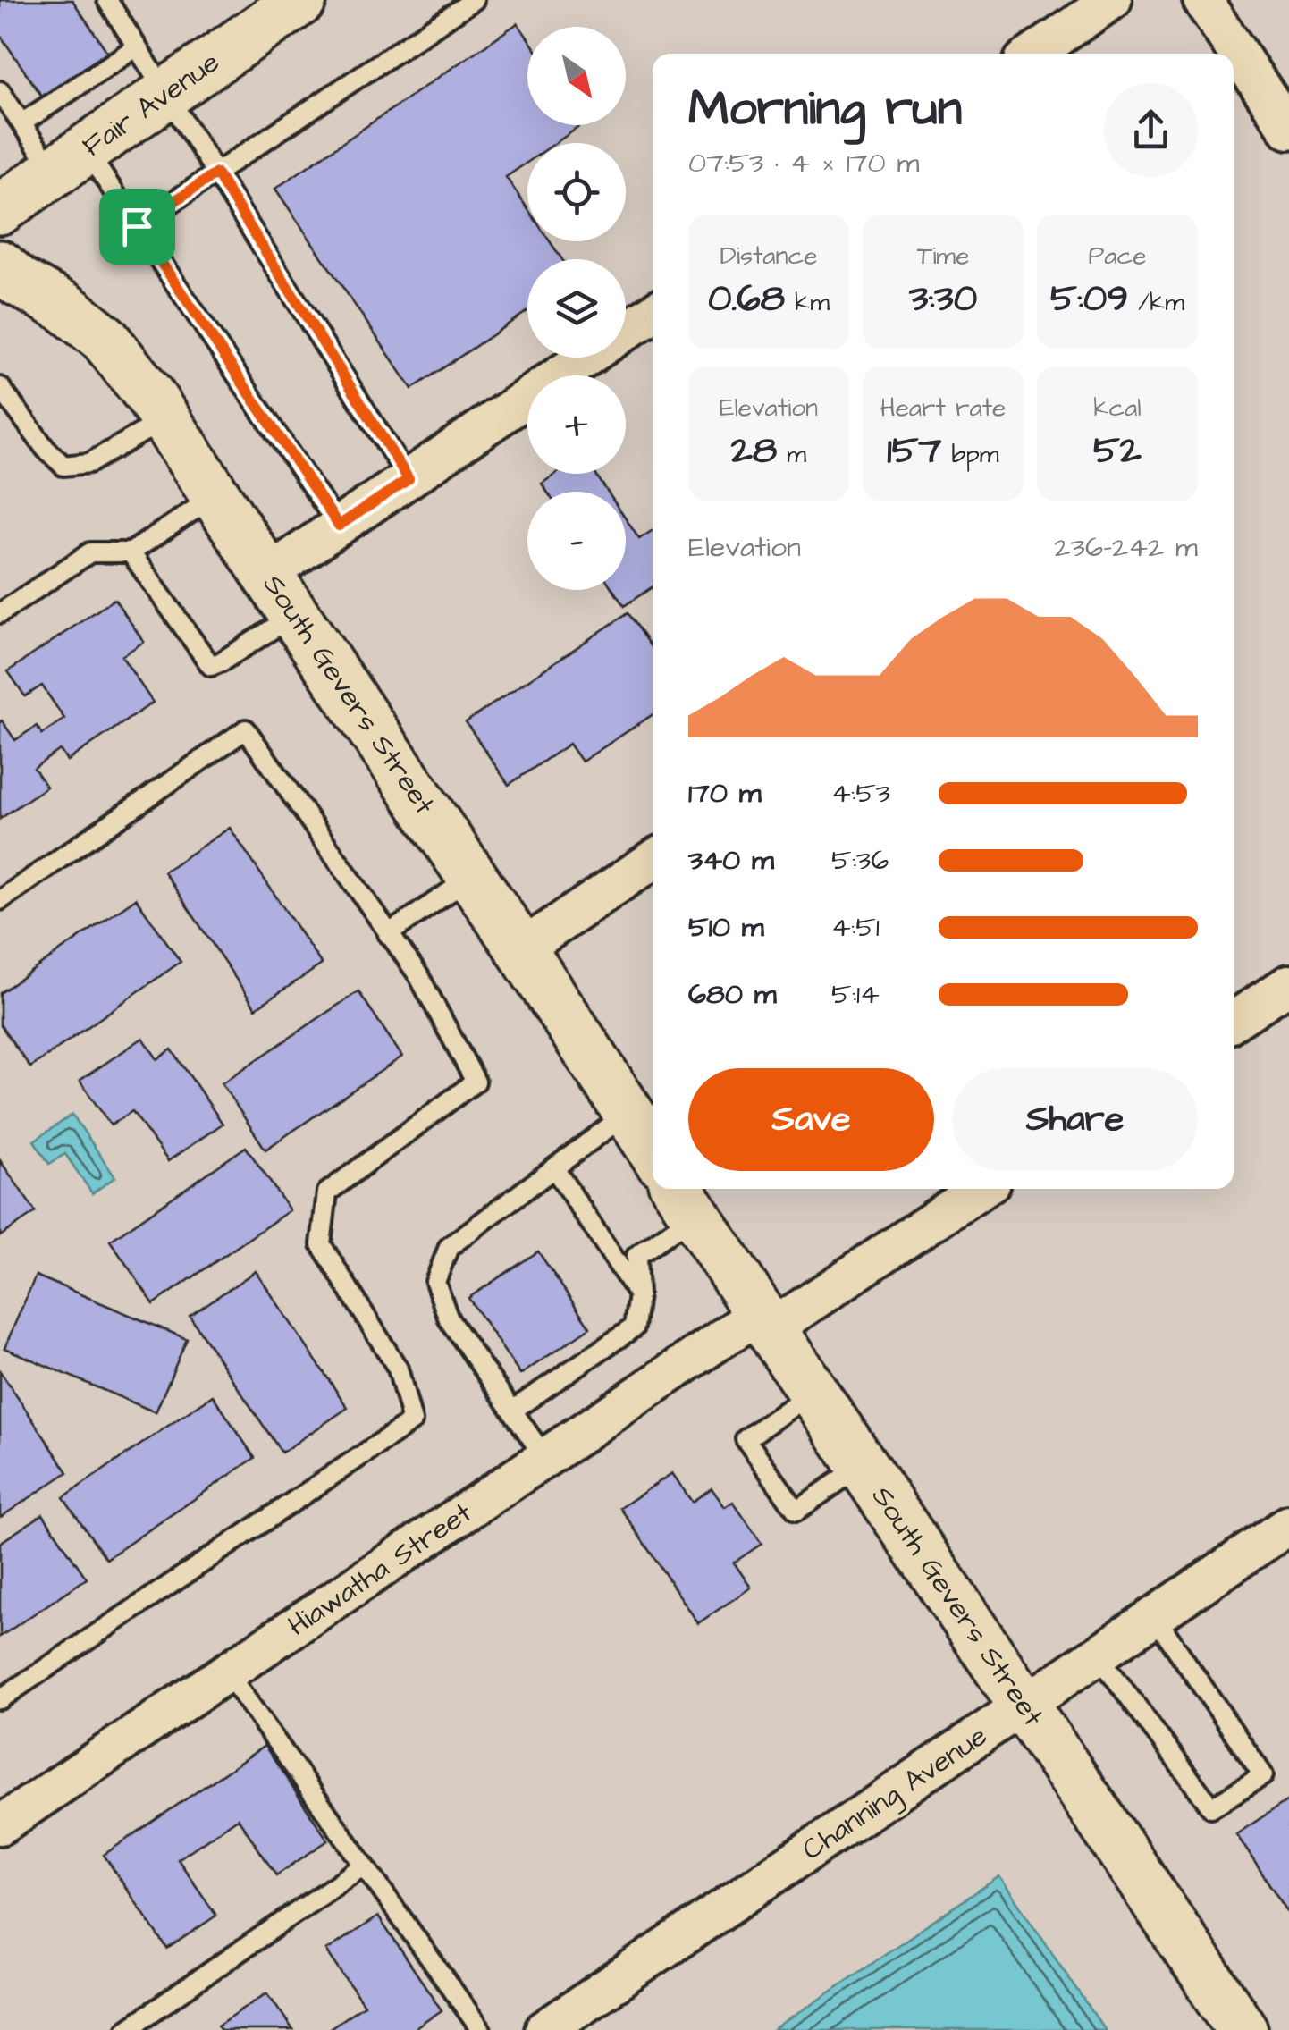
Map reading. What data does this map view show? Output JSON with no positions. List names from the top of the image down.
{
  "streets": {
    "street": [
      "Fair Avenue",
      "South Gevers Street",
      "Hiawatha Street",
      "Channing Avenue"
    ]
  },
  "crossings": [
    ["South Gevers Street", "Hiawatha Street"],
    ["South Gevers Street", "Channing Avenue"]
  ],
  "north": "bottom right",
  "page": {
    "map_buttons": ["+", "−"],
    "heading": ["Morning run", "07:53 · 4 × 170 m"],
    "stats": [
      ["Distance", "0.68 km"],
      ["Time", "3:30"],
      ["Pace", "5:09 /km"],
      ["Elevation", "28 m"],
      ["Heart rate", "157 bpm"],
      ["kcal", "52"]
    ],
    "chart": ["Elevation", "236–242 m"],
    "list": [
      {
        "name": "170 m",
        "note": "4:53"
      },
      {
        "name": "340 m",
        "note": "5:36"
      },
      {
        "name": "510 m",
        "note": "4:51"
      },
      {
        "name": "680 m",
        "note": "5:14"
      }
    ],
    "buttons": ["Save", "Share"]
  }
}
